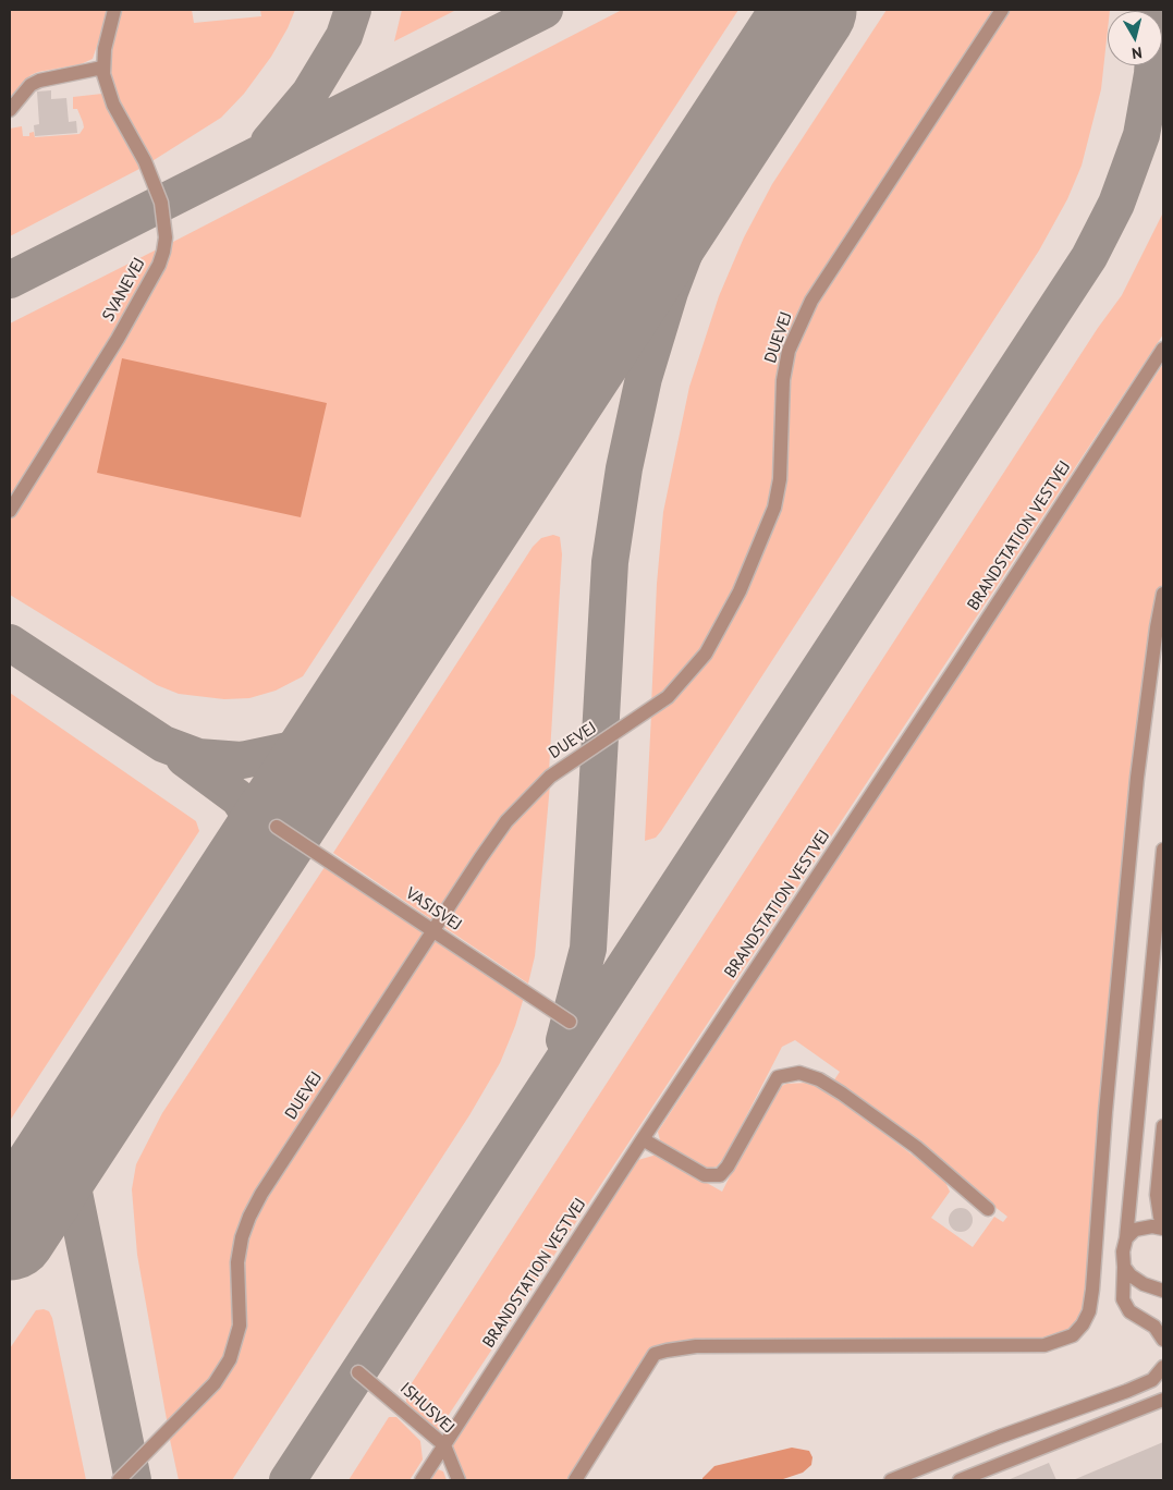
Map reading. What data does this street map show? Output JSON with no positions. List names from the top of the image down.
{
  "streets": {
    "lane": [
      "SVANEVEJ",
      "DUEVEJ",
      "BRANDSTATION VESTVEJ",
      "VASISVEJ",
      "ISHUSVEJ"
    ]
  },
  "crossings": [
    ["DUEVEJ", "VASISVEJ"],
    ["BRANDSTATION VESTVEJ", "ISHUSVEJ"]
  ],
  "north": "bottom"
}
